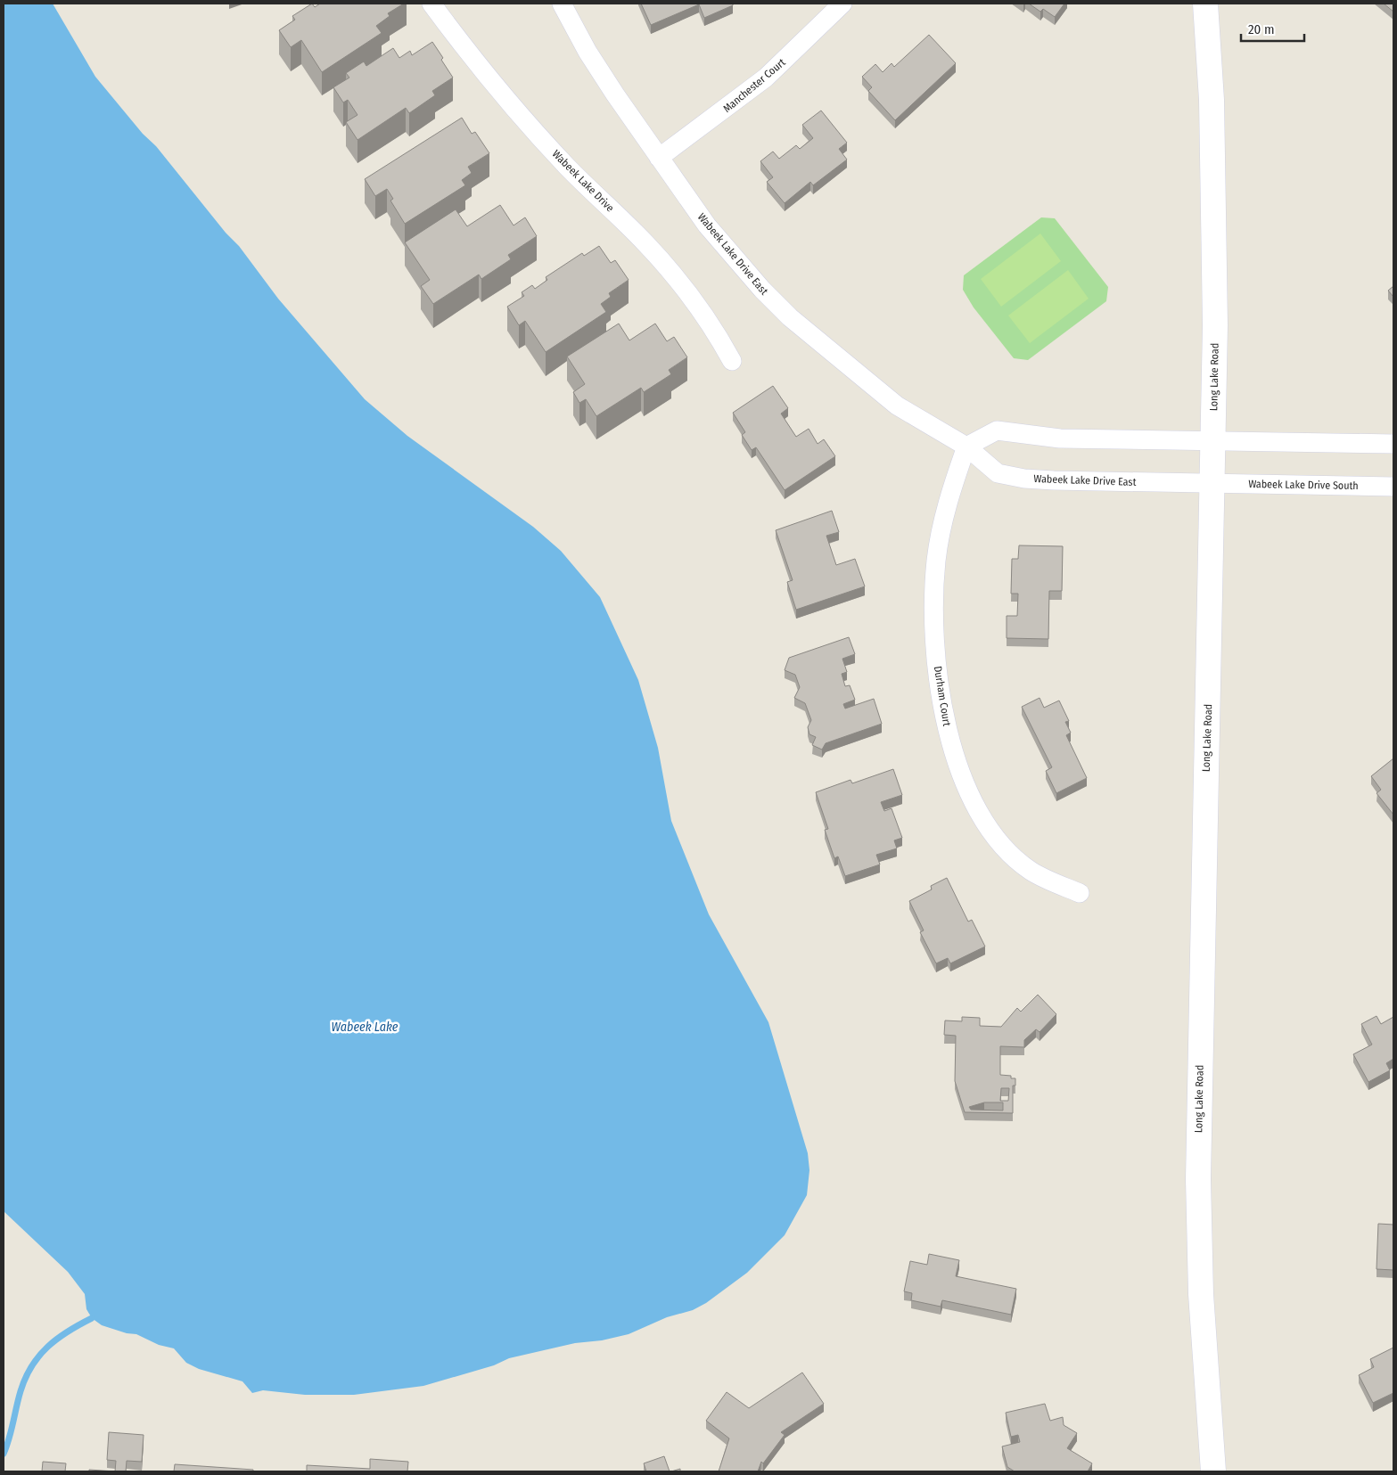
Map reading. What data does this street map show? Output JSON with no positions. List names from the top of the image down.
{
  "streets": {
    "main road": ["Long Lake Road"],
    "street": [
      "Manchester Court",
      "Wabeek Lake Drive",
      "Wabeek Lake Drive East",
      "Wabeek Lake Drive South",
      "Durham Court"
    ]
  },
  "crossings": [
    ["Manchester Court", "Wabeek Lake Drive East"],
    ["Wabeek Lake Drive East", "Long Lake Road"],
    ["Wabeek Lake Drive East", "Wabeek Lake Drive South"],
    ["Wabeek Lake Drive East", "Durham Court"],
    ["Long Lake Road", "Wabeek Lake Drive South"]
  ],
  "water": ["Wabeek Lake"],
  "scale_bar": "20 m"
}
